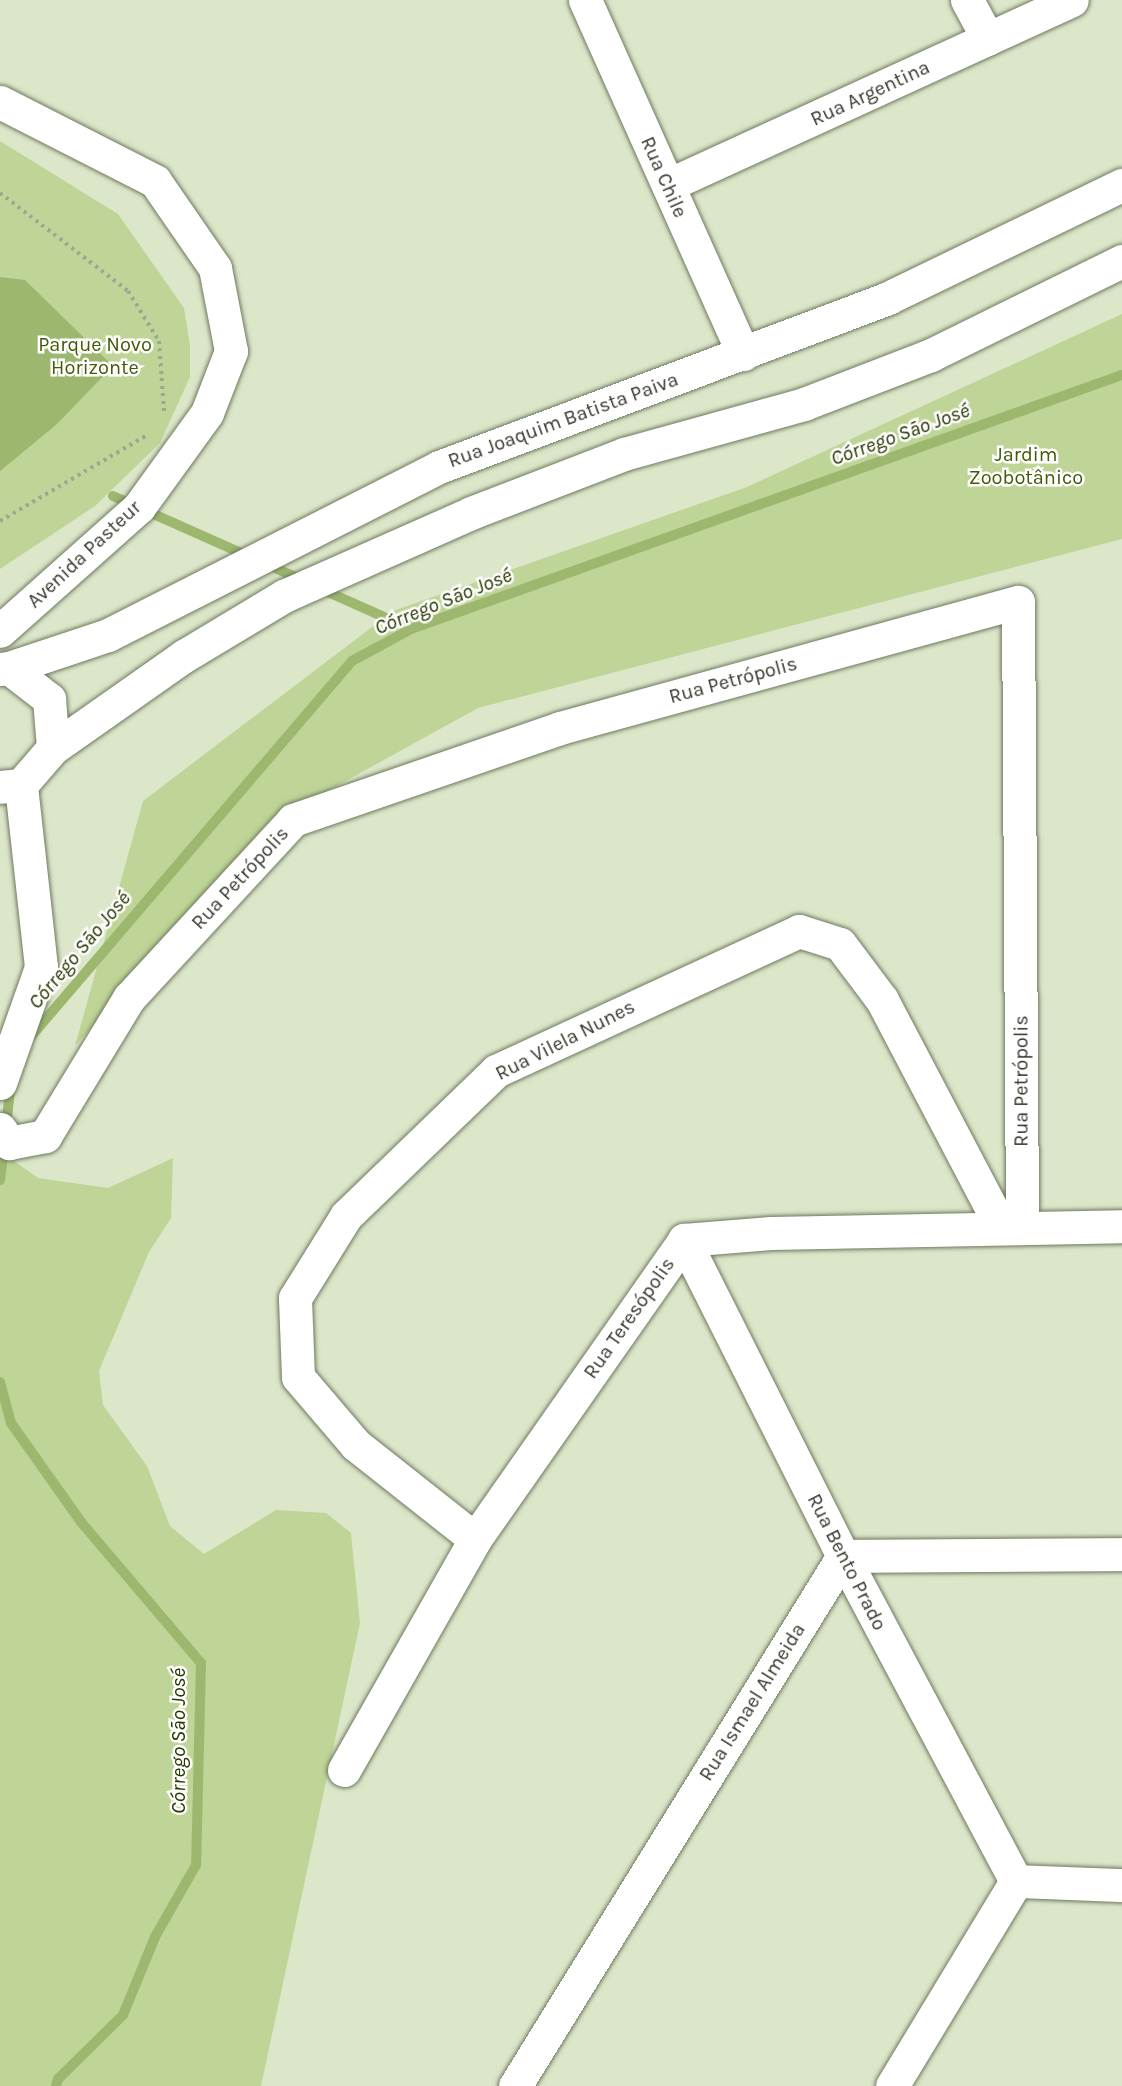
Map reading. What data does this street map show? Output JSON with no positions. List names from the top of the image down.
{
  "streets": {
    "street": [
      "Rua Argentina",
      "Rua Chile",
      "Rua Joaquim Batista Paiva",
      "Avenida Pasteur",
      "Rua Petrópolis",
      "Rua Vilela Nunes",
      "Rua Teresópolis",
      "Rua Bento Prado",
      "Rua Ismael Almeida"
    ]
  },
  "crossings": [
    ["Rua Argentina", "Rua Chile"],
    ["Rua Chile", "Rua Joaquim Batista Paiva"],
    ["Rua Petrópolis", "Rua Vilela Nunes"],
    ["Rua Petrópolis", "Rua Teresópolis"],
    ["Rua Vilela Nunes", "Rua Teresópolis"],
    ["Rua Teresópolis", "Rua Bento Prado"],
    ["Rua Bento Prado", "Rua Ismael Almeida"]
  ],
  "water": ["Córrego São José"],
  "parks": ["Parque Novo Horizonte", "Jardim Zoobotânico"]
}
